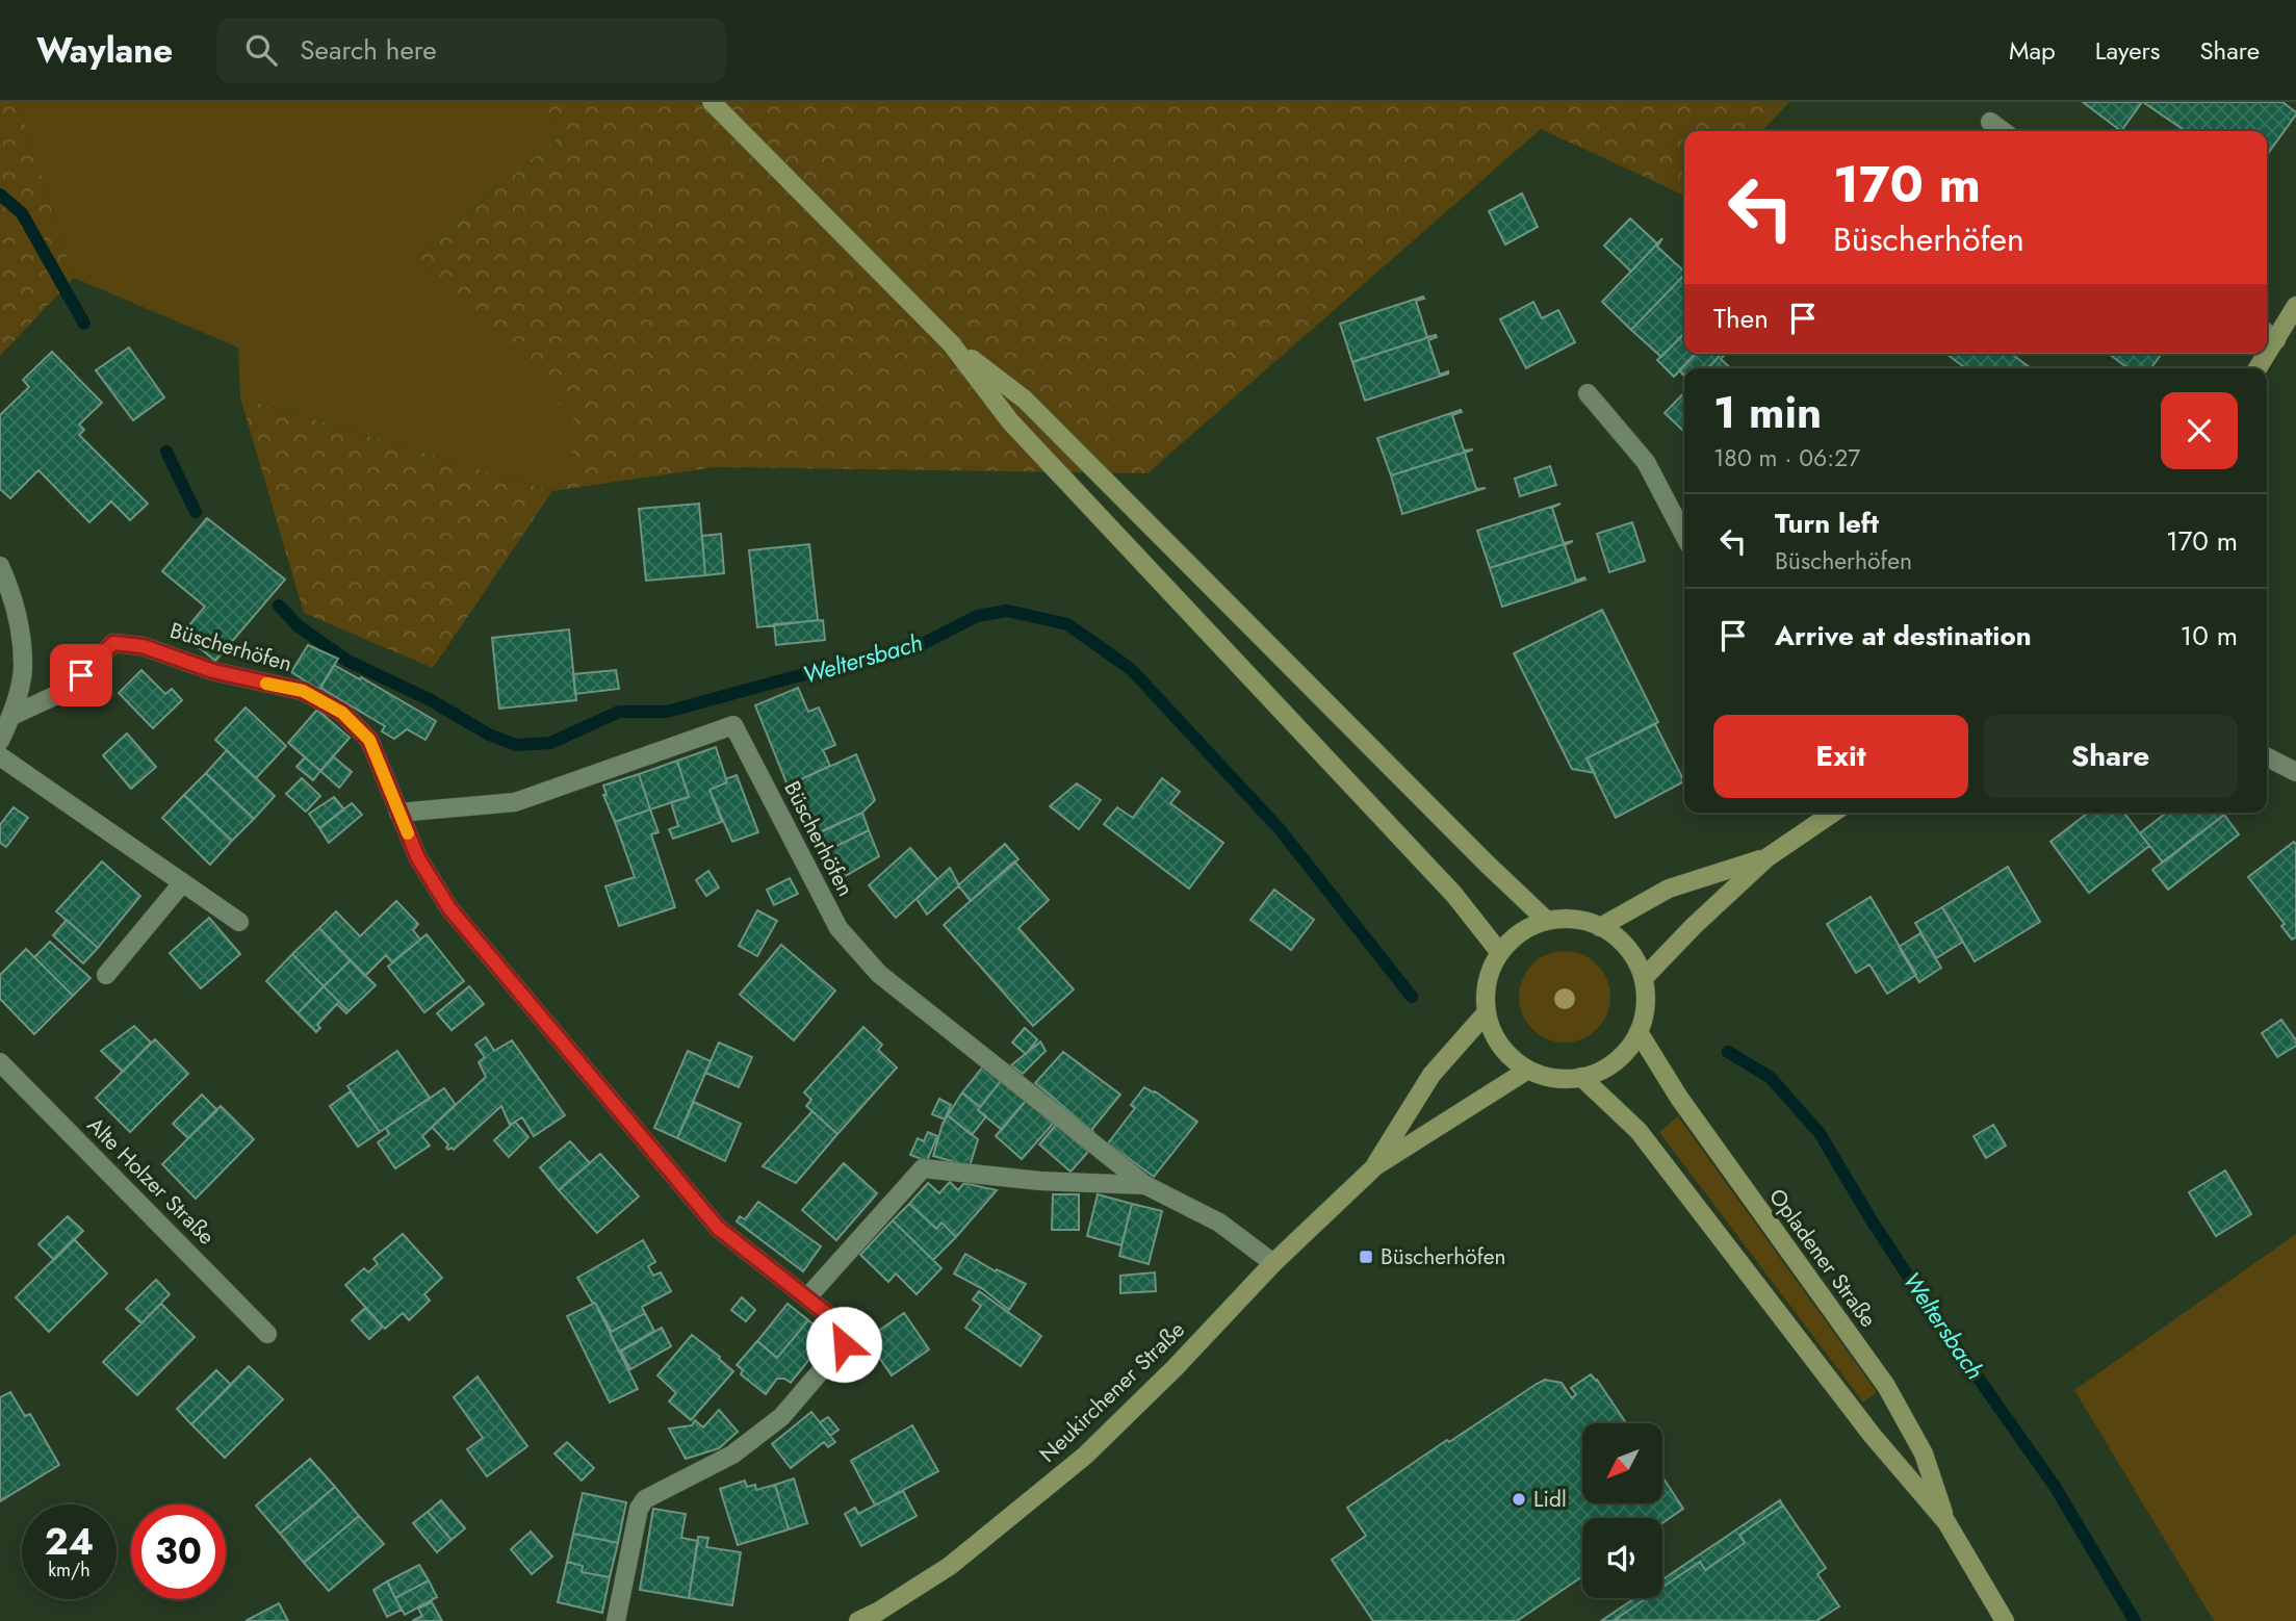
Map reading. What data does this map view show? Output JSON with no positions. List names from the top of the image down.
{
  "streets": {
    "main road": ["Opladener Straße", "Neukirchener Straße"],
    "street": ["Büscherhöfen", "Alte Holzer Straße"]
  },
  "crossings": [
    ["Büscherhöfen", "Neukirchener Straße"],
    ["Opladener Straße", "Neukirchener Straße"]
  ],
  "water": ["Weltersbach"],
  "places": {
    "transit": ["Büscherhöfen"],
    "other": ["Lidl"]
  },
  "north": "bottom left",
  "page": {
    "header": "Waylane",
    "search": "Search here",
    "nav": ["Map", "Layers", "Share"],
    "turn": ["170 m", "Büscherhöfen"],
    "then": "Then",
    "heading": ["1 min", "180 m · 06:27"],
    "list": [
      {
        "name": "Turn left",
        "note": "Büscherhöfen",
        "value": "170 m"
      },
      {
        "name": "Arrive at destination",
        "value": "10 m"
      }
    ],
    "buttons": ["Exit", "Share"],
    "speed": "24 km/h",
    "limit": "30"
  }
}
